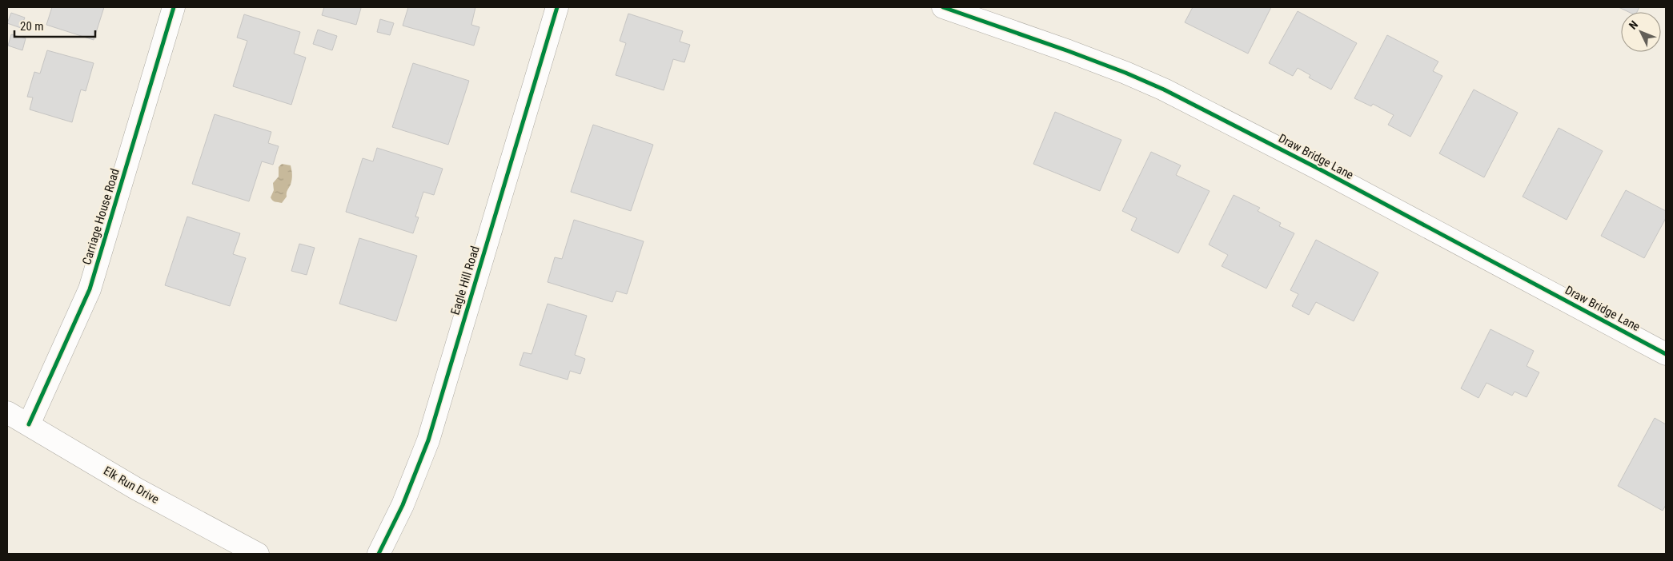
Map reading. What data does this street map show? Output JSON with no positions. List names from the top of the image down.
{
  "streets": {
    "street": [
      "Draw Bridge Lane",
      "Carriage House Road",
      "Eagle Hill Road",
      "Elk Run Drive"
    ]
  },
  "crossings": [
    ["Carriage House Road", "Elk Run Drive"]
  ],
  "scale_bar": "20 m",
  "north": "top left"
}
